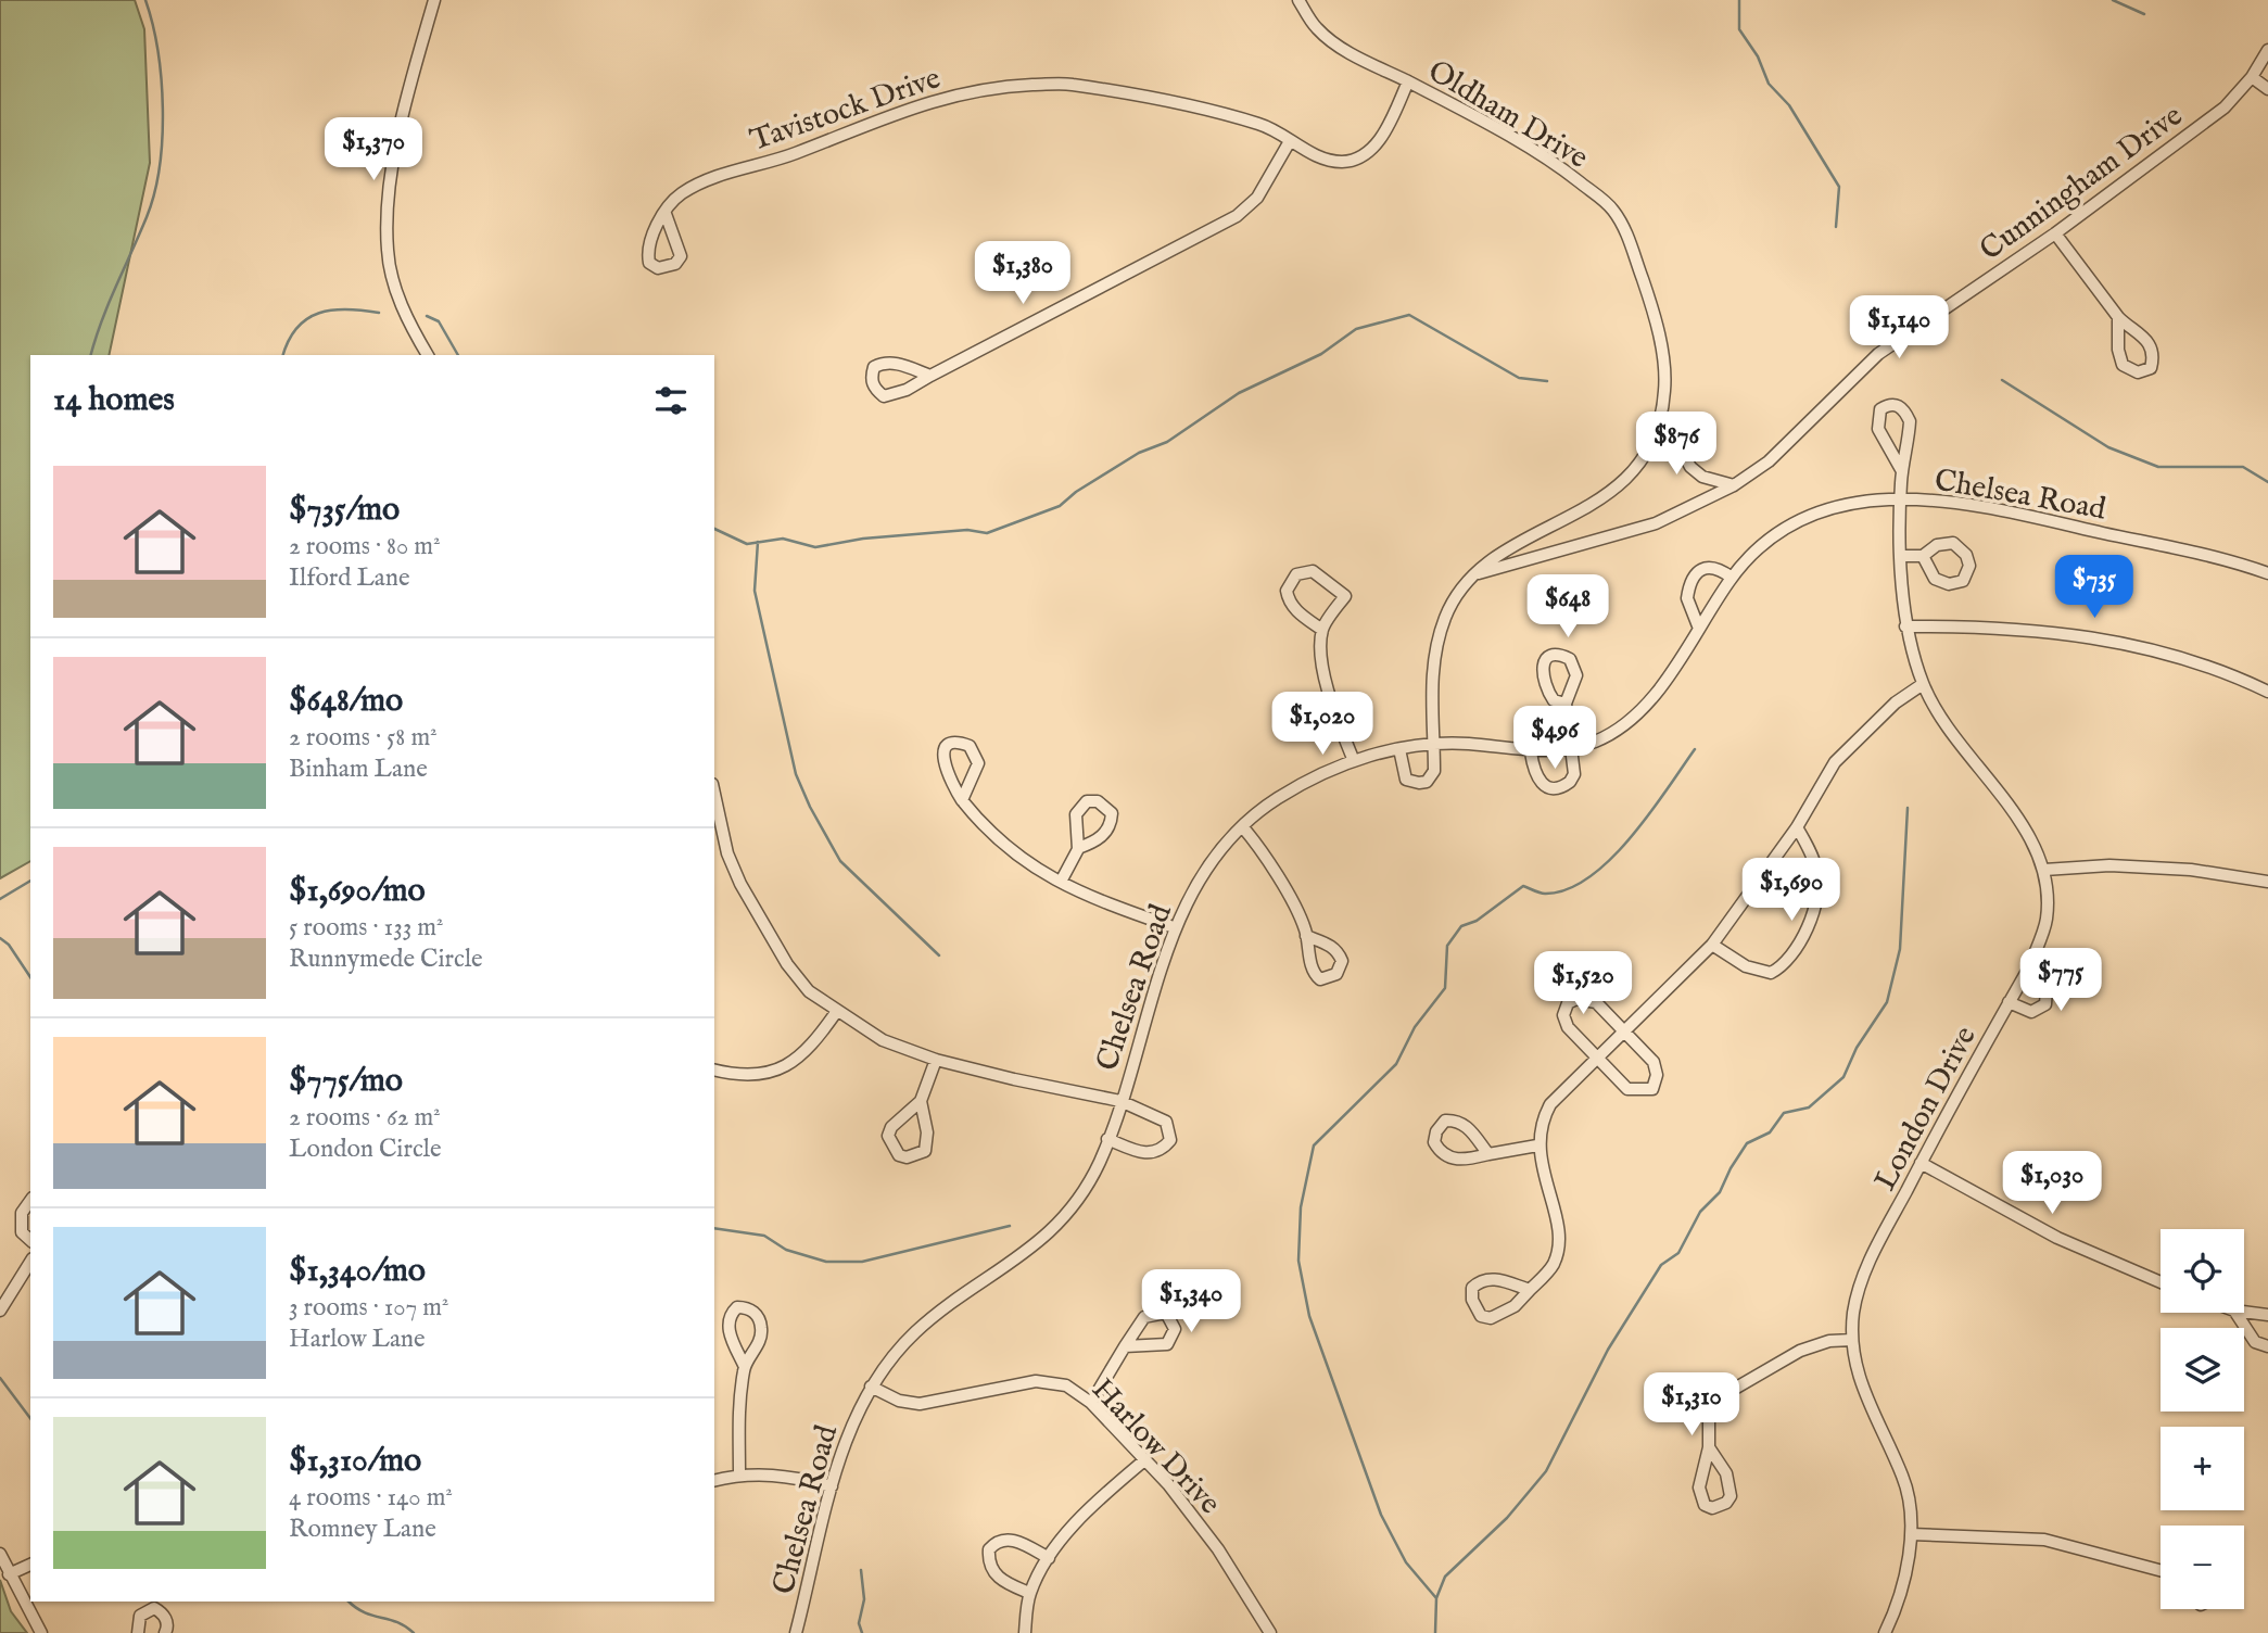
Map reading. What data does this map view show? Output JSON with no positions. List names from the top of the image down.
{
  "streets": {
    "street": [
      "Tavistock Drive",
      "Oldham Drive",
      "Cunningham Drive",
      "Chelsea Road",
      "London Drive",
      "Harlow Drive"
    ]
  },
  "crossings": [
    ["Tavistock Drive", "Oldham Drive"],
    ["Oldham Drive", "Cunningham Drive"],
    ["Oldham Drive", "Chelsea Road"],
    ["Chelsea Road", "London Drive"],
    ["Chelsea Road", "Harlow Drive"]
  ],
  "page": {
    "price": [
      "$1,370",
      "$1,380",
      "$1,140",
      "$876",
      "$735",
      "$648",
      "$1,020",
      "$496",
      "$1,690",
      "$775",
      "$1,520",
      "$1,030",
      "$1,340",
      "$1,310"
    ],
    "heading": "14 homes",
    "list": [
      {
        "name": "$735/mo",
        "note": "2 rooms · 80 m² · Ilford Lane"
      },
      {
        "name": "$648/mo",
        "note": "2 rooms · 58 m² · Binham Lane"
      },
      {
        "name": "$1,690/mo",
        "note": "5 rooms · 133 m² · Runnymede Circle"
      },
      {
        "name": "$775/mo",
        "note": "2 rooms · 62 m² · London Circle"
      },
      {
        "name": "$1,340/mo",
        "note": "3 rooms · 107 m² · Harlow Lane"
      },
      {
        "name": "$1,310/mo",
        "note": "4 rooms · 140 m² · Romney Lane"
      }
    ],
    "map_buttons": ["+", "−"]
  }
}
